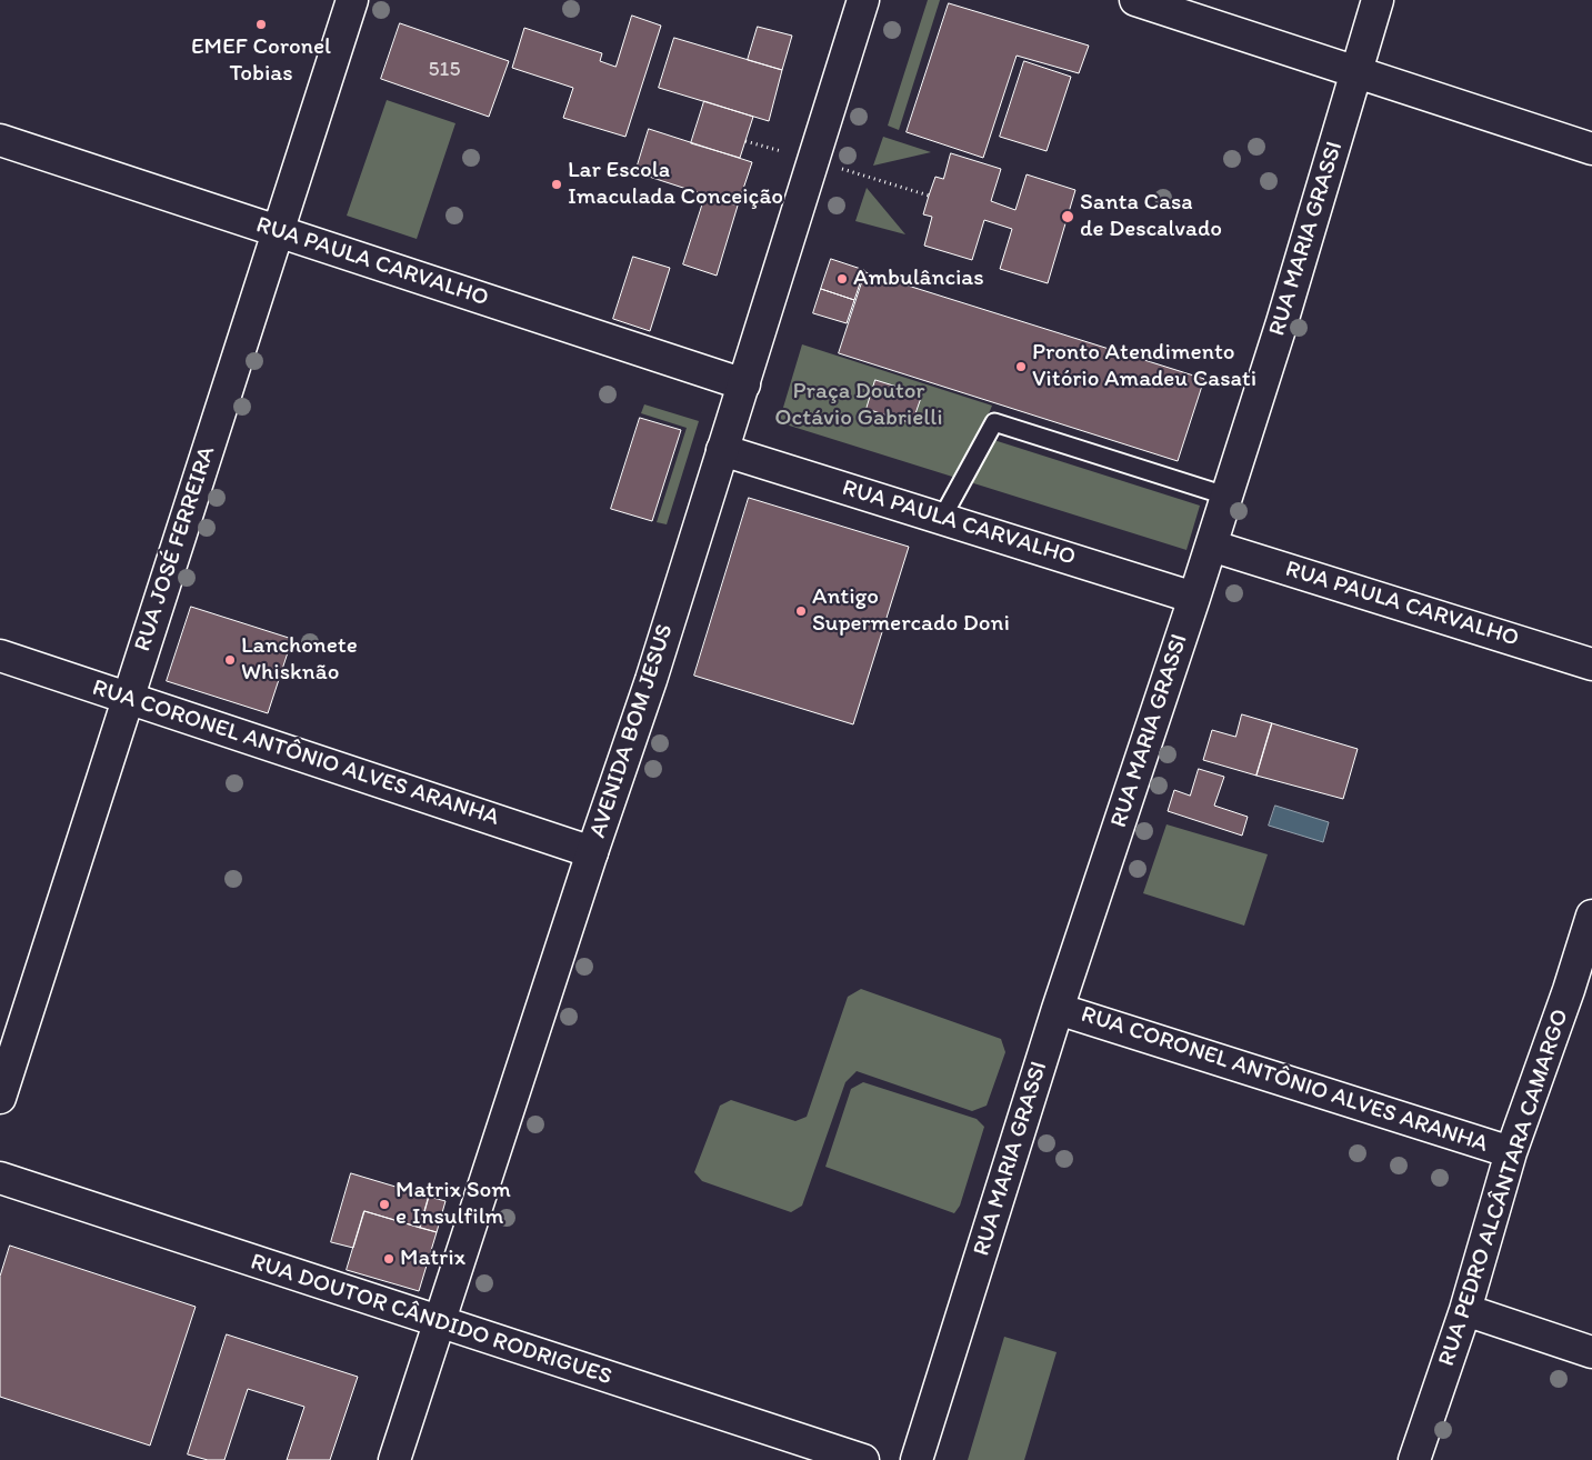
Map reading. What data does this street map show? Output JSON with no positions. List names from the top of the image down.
{
  "streets": {
    "street": [
      "RUA MARIA GRASSI",
      "RUA PAULA CARVALHO",
      "RUA JOSÉ FERREIRA",
      "AVENIDA BOM JESUS",
      "RUA CORONEL ANTÔNIO ALVES ARANHA",
      "RUA PEDRO ALCÂNTARA CAMARGO",
      "RUA DOUTOR CÂNDIDO RODRIGUES"
    ]
  },
  "crossings": [
    ["RUA MARIA GRASSI", "RUA PAULA CARVALHO"],
    ["RUA MARIA GRASSI", "RUA CORONEL ANTÔNIO ALVES ARANHA"],
    ["RUA PAULA CARVALHO", "RUA JOSÉ FERREIRA"],
    ["RUA PAULA CARVALHO", "AVENIDA BOM JESUS"],
    ["RUA JOSÉ FERREIRA", "RUA CORONEL ANTÔNIO ALVES ARANHA"],
    ["AVENIDA BOM JESUS", "RUA CORONEL ANTÔNIO ALVES ARANHA"],
    ["AVENIDA BOM JESUS", "RUA DOUTOR CÂNDIDO RODRIGUES"],
    ["RUA CORONEL ANTÔNIO ALVES ARANHA", "RUA PEDRO ALCÂNTARA CAMARGO"]
  ],
  "parks": ["Praça Doutor Octávio Gabrielli"],
  "places": [
    "EMEF Coronel Tobias",
    "Lar Escola Imaculada Conceição",
    "Santa Casa de Descalvado",
    "Ambulâncias",
    "Pronto Atendimento Vitório Amadeu Casati",
    "Antigo Supermercado Doni",
    "Lanchonete Whisknão",
    "Matrix Som e Insulfilm",
    "Matrix"
  ],
  "house_numbers": ["515"]
}
